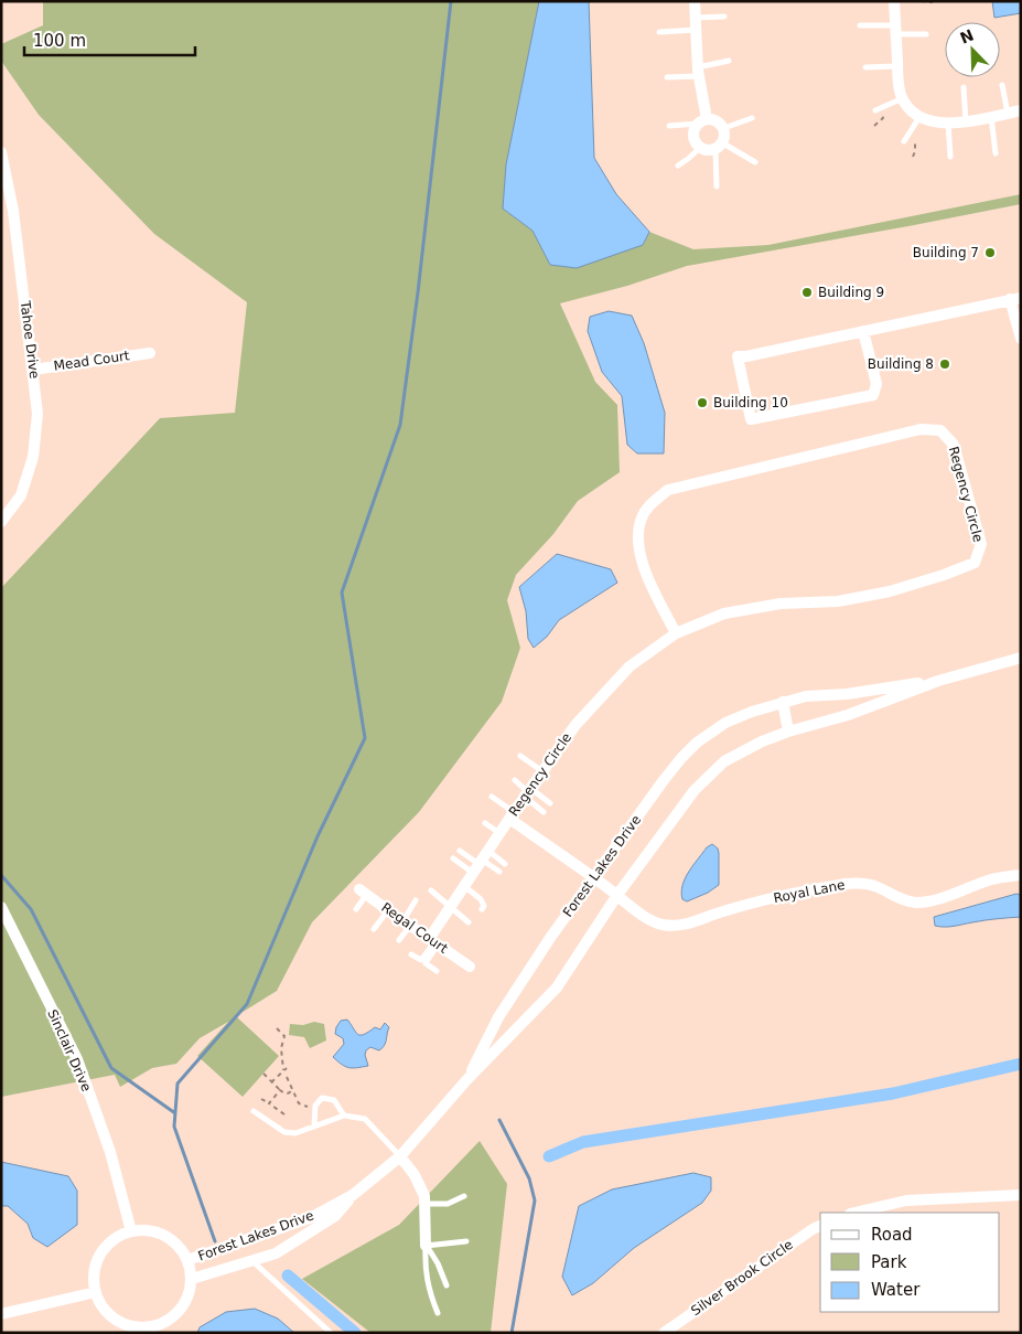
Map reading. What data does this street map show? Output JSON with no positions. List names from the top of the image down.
{
  "streets": {
    "street": [
      "Tahoe Drive",
      "Mead Court",
      "Regency Circle",
      "Forest Lakes Drive",
      "Royal Lane",
      "Regal Court",
      "Sinclair Drive",
      "Silver Brook Circle"
    ]
  },
  "crossings": [
    ["Tahoe Drive", "Mead Court"],
    ["Regency Circle", "Royal Lane"],
    ["Regency Circle", "Regal Court"],
    ["Forest Lakes Drive", "Royal Lane"],
    ["Forest Lakes Drive", "Sinclair Drive"]
  ],
  "places": [
    "Building 7",
    "Building 9",
    "Building 8",
    "Building 10"
  ],
  "legend": ["Road", "Park", "Water"],
  "scale_bar": "100 m",
  "north": "top left"
}
